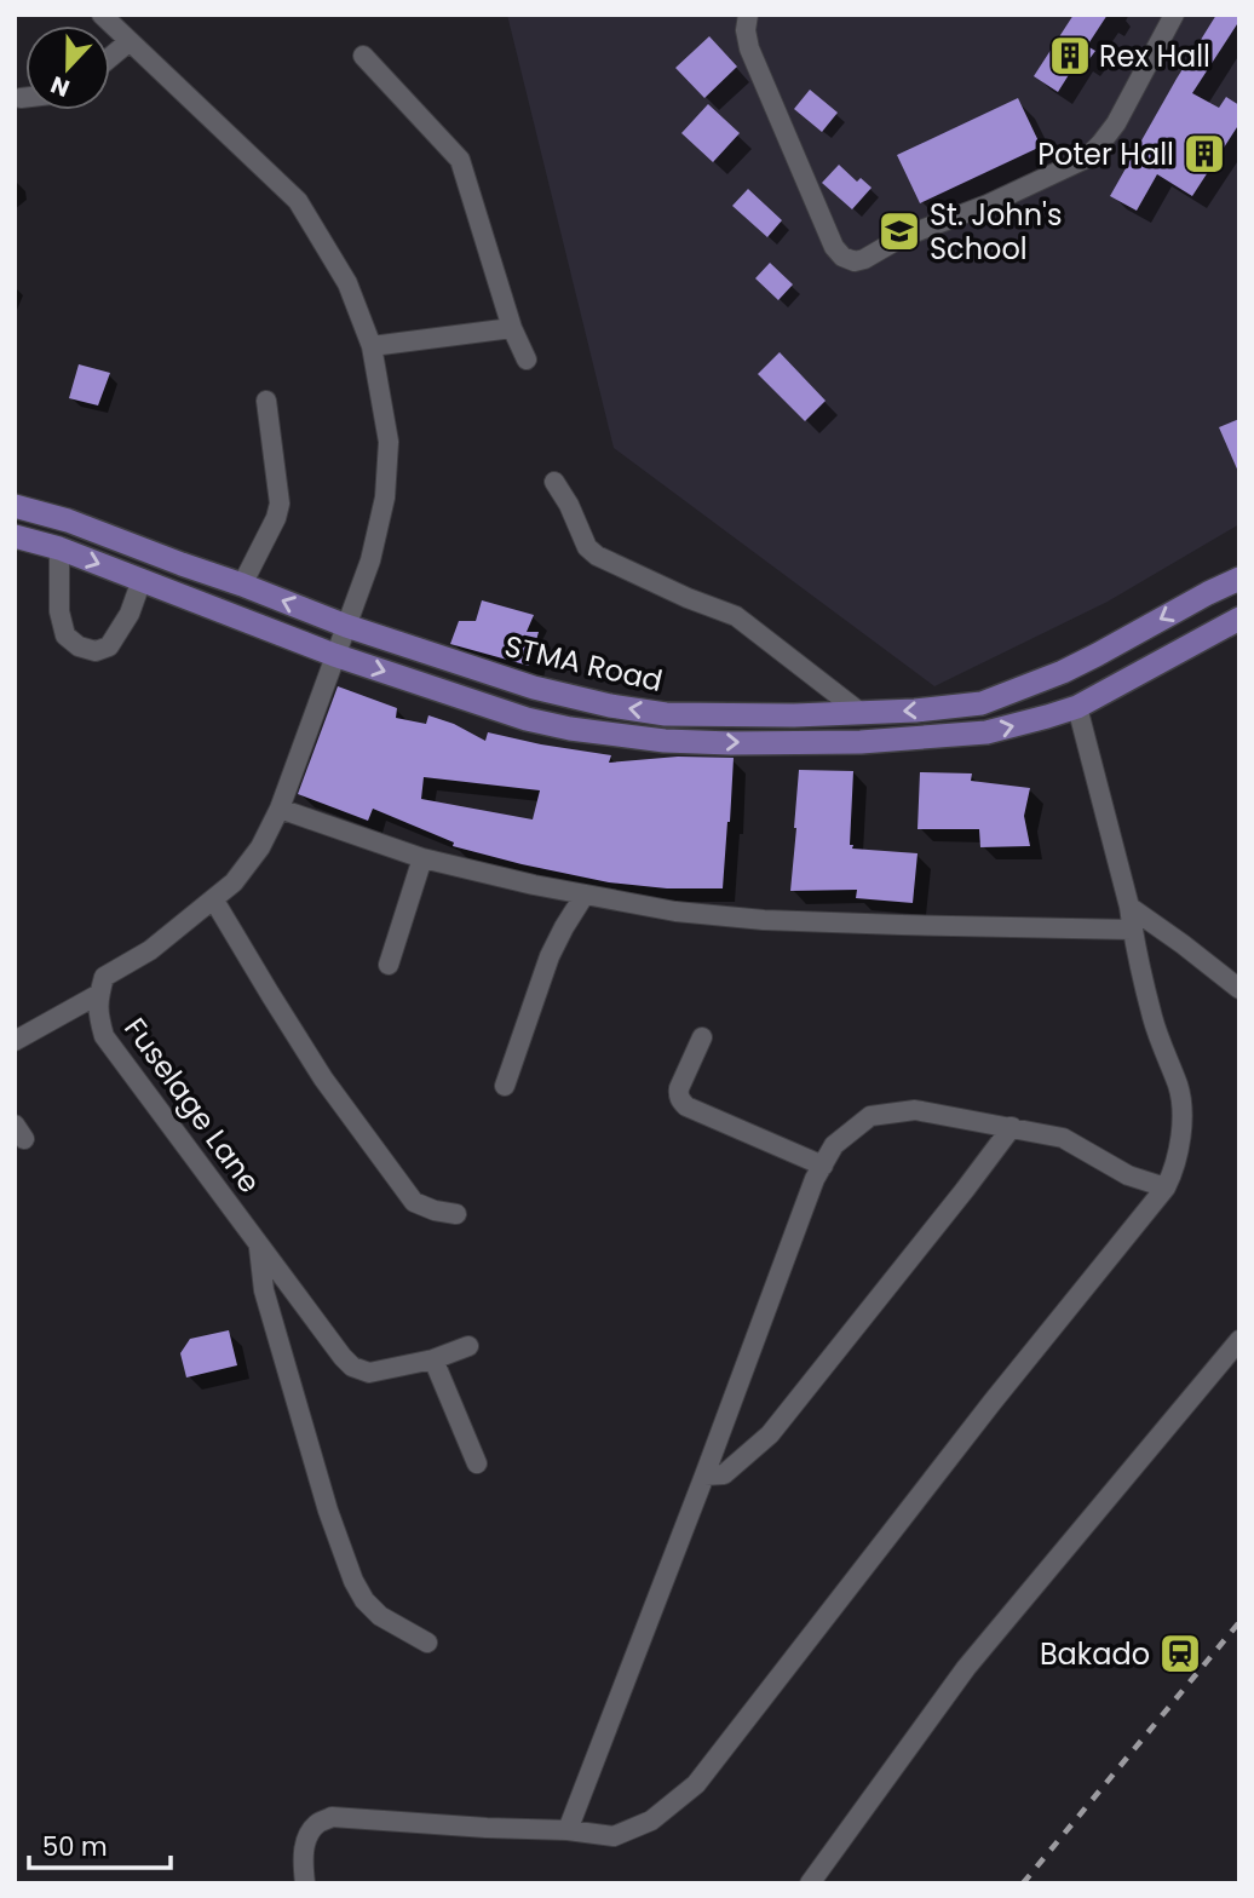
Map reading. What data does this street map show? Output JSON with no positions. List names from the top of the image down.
{
  "streets": {
    "main road": ["STMA Road"],
    "street": ["Fuselage Lane"]
  },
  "crossings": [
    ["STMA Road", "Fuselage Lane"]
  ],
  "places": {
    "building": ["Rex Hall", "Poter Hall"],
    "school or university": ["St. John's School"],
    "station": ["Bakado"]
  },
  "scale_bar": "50 m",
  "north": "bottom"
}
